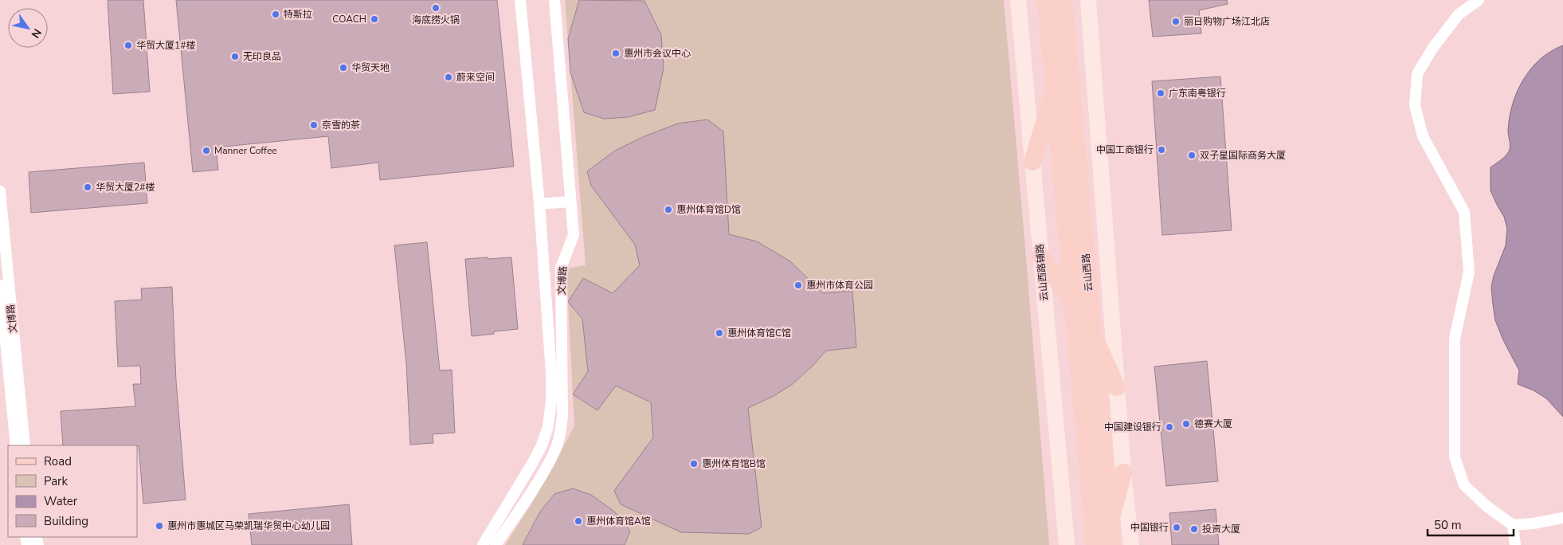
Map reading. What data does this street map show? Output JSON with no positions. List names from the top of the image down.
{
  "streets": {
    "main road": ["云山西路辅路", "云山西路"],
    "street": ["文博路"]
  },
  "places": [
    "海底捞火锅",
    "特斯拉",
    "COACH",
    "丽日购物广场江北店",
    "华贸大厦1#楼",
    "惠州市会议中心",
    "无印良品",
    "华贸天地",
    "蔚来空间",
    "广东南粤银行",
    "奈雪的茶",
    "中国工商银行",
    "Manner Coffee",
    "双子星国际商务大厦",
    "华贸大厦2#楼",
    "惠州体育馆D馆",
    "惠州市体育公园",
    "惠州体育馆C馆",
    "德赛大厦",
    "中国建设银行",
    "惠州体育馆B馆",
    "惠州体育馆A馆",
    "惠州市惠城区马荣凯瑞华贸中心幼儿园",
    "中国银行",
    "投资大厦"
  ],
  "legend": [
    "Road",
    "Park",
    "Water",
    "Building"
  ],
  "scale_bar": "50 m",
  "north": "bottom right"
}
